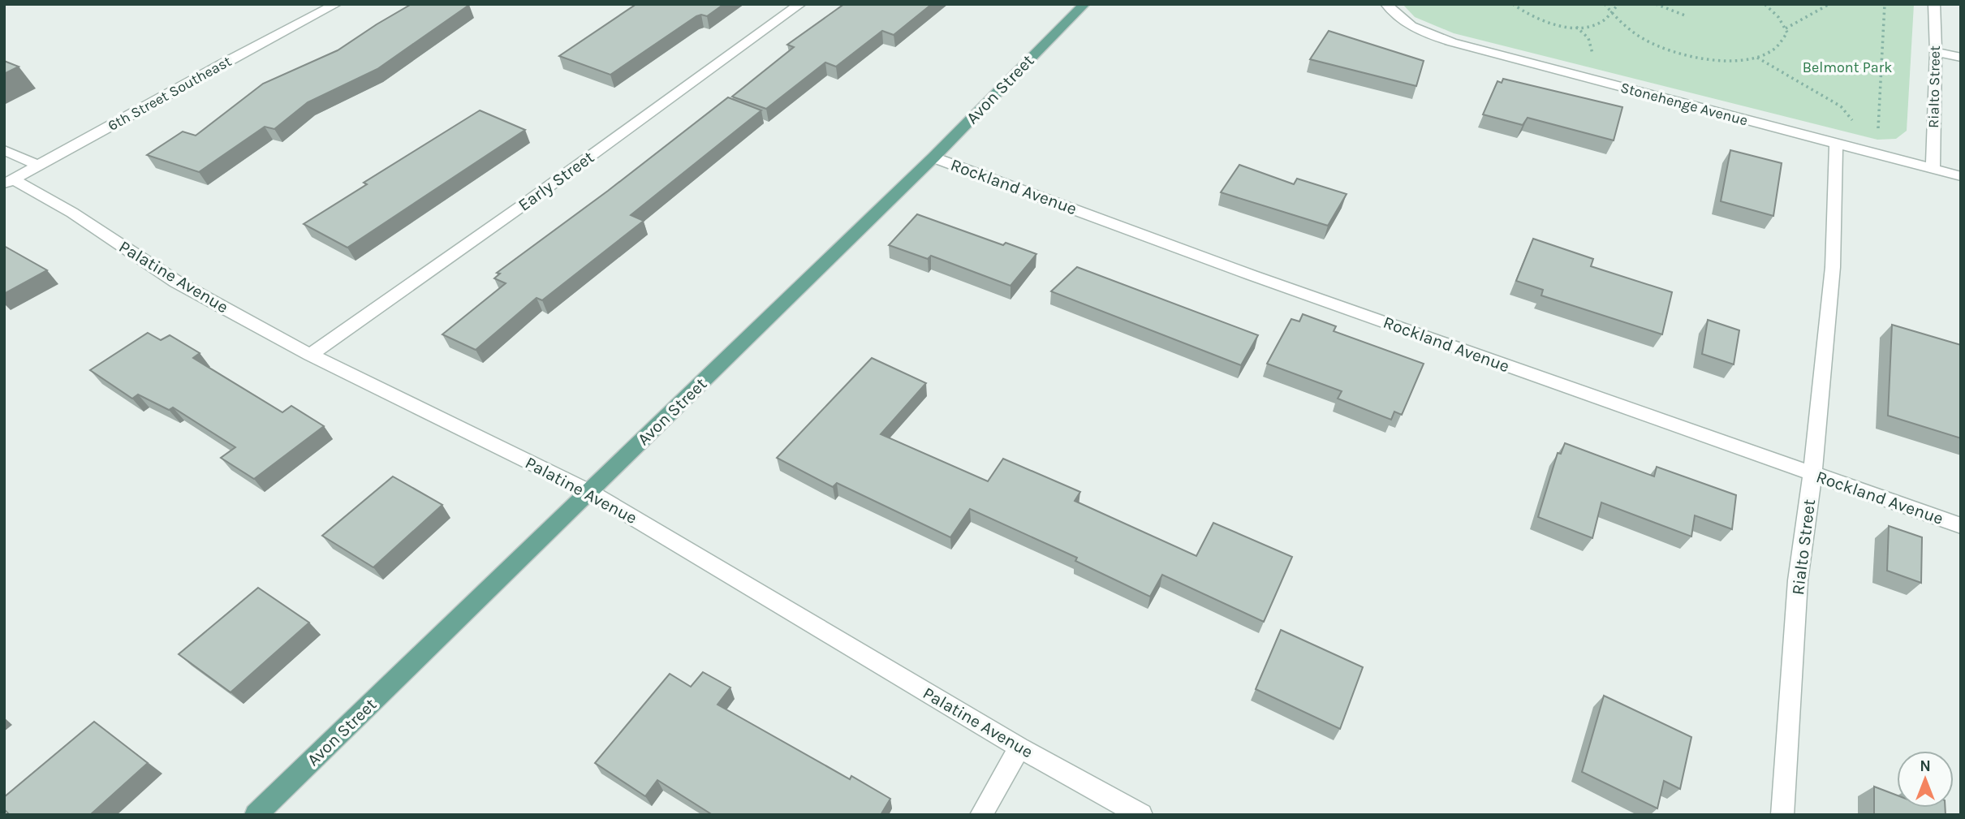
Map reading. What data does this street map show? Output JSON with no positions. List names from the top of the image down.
{
  "streets": {
    "main road": ["Avon Street"],
    "street": [
      "Rialto Street",
      "6th Street Southeast",
      "Stonehenge Avenue",
      "Early Street",
      "Rockland Avenue",
      "Palatine Avenue"
    ]
  },
  "crossings": [
    ["Rialto Street", "Stonehenge Avenue"],
    ["Rialto Street", "Rockland Avenue"],
    ["Avon Street", "Rockland Avenue"],
    ["Avon Street", "Palatine Avenue"],
    ["6th Street Southeast", "Palatine Avenue"],
    ["Early Street", "Palatine Avenue"]
  ],
  "parks": ["Belmont Park"],
  "north": "top"
}
